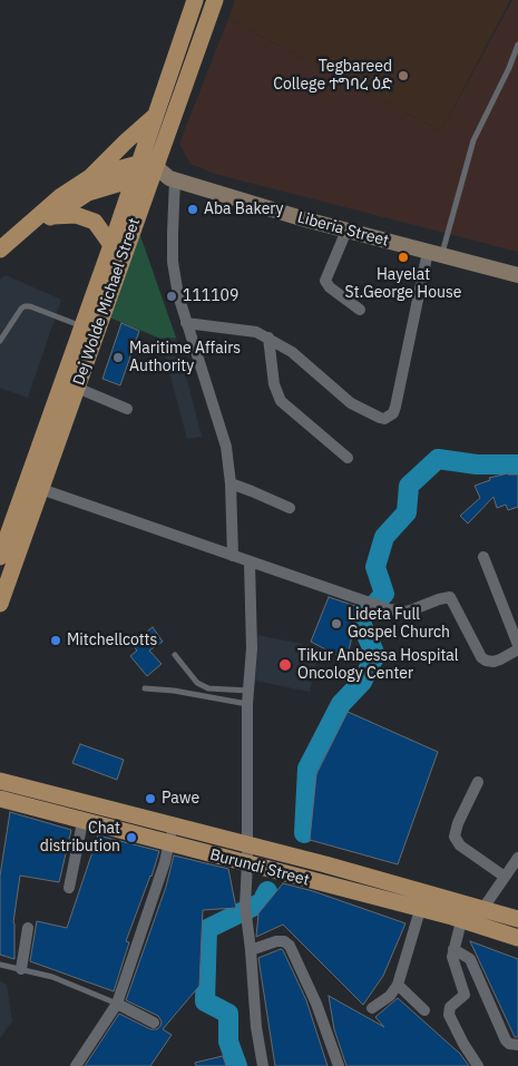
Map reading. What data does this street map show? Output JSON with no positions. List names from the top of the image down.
{
  "streets": {
    "main road": ["Dej Wolde Michael Street", "Burundi Street"],
    "street": ["Liberia Street"]
  },
  "crossings": [
    ["Liberia Street", "Dej Wolde Michael Street"]
  ],
  "places": [
    "Tegbareed College ተግባረ ዕድ",
    "Aba Bakery",
    "Hayelat St.George House",
    "111109",
    "Maritime Affairs Authority",
    "Lideta Full Gospel Church",
    "Mitchellcotts",
    "Tikur Anbessa Hospital Oncology Center",
    "Pawe",
    "Chat distribution"
  ]
}
